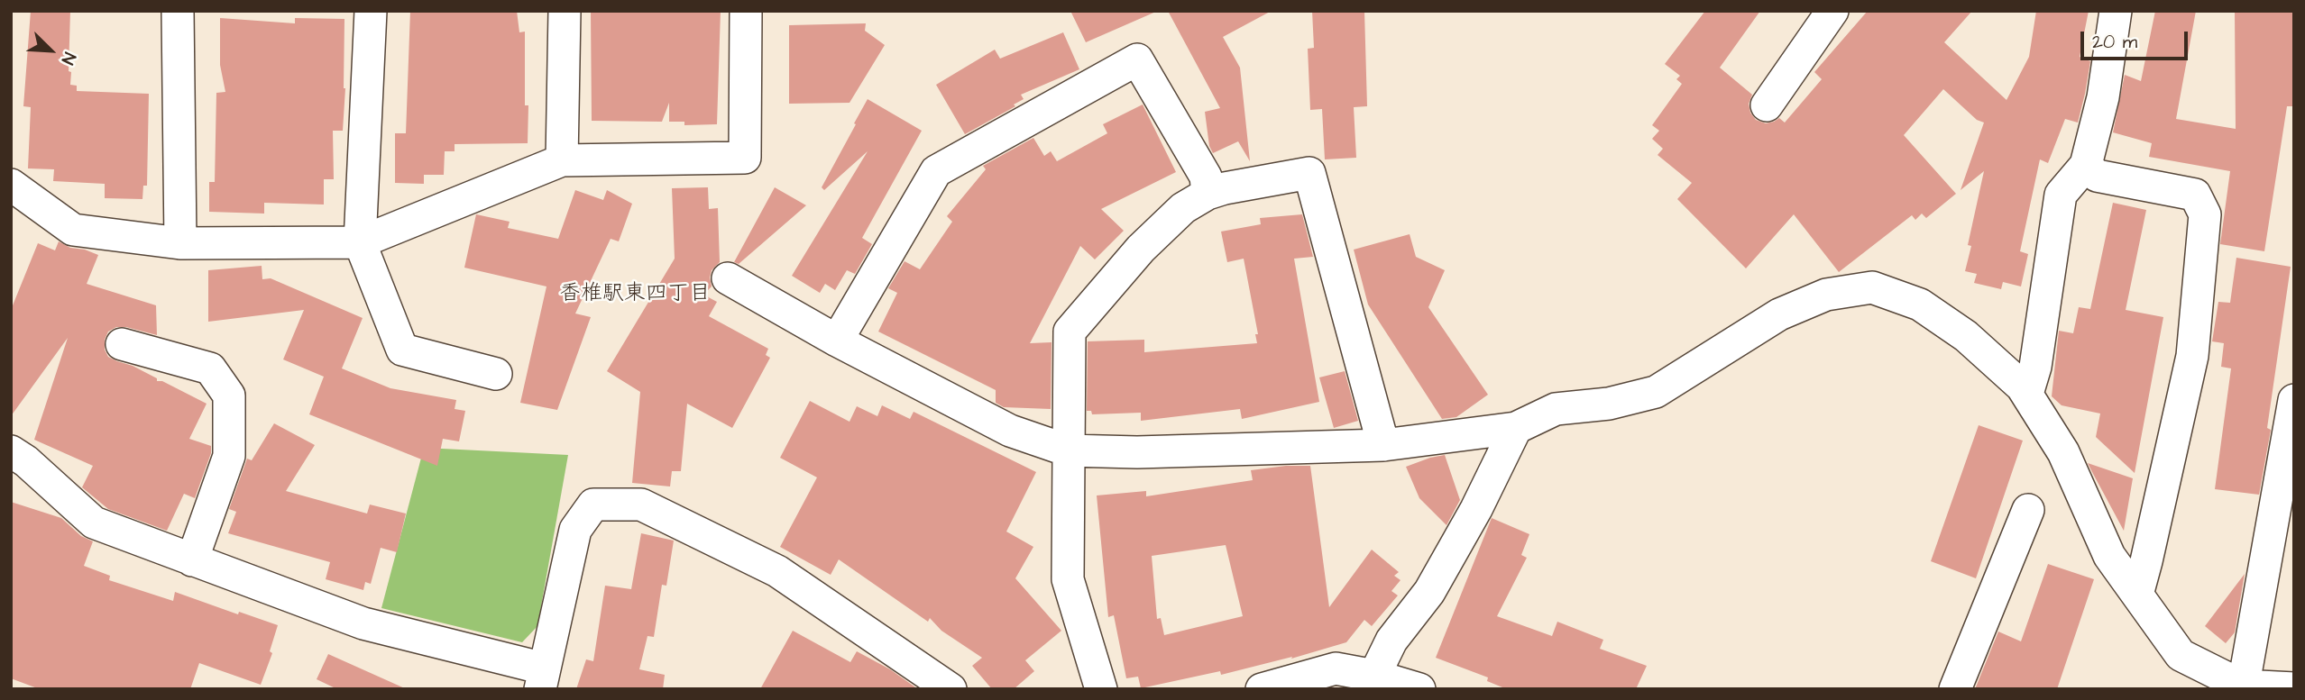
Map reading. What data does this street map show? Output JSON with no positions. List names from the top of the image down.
{
  "districts": ["香椎駅東四丁目"],
  "scale_bar": "20 m",
  "north": "bottom right"
}
